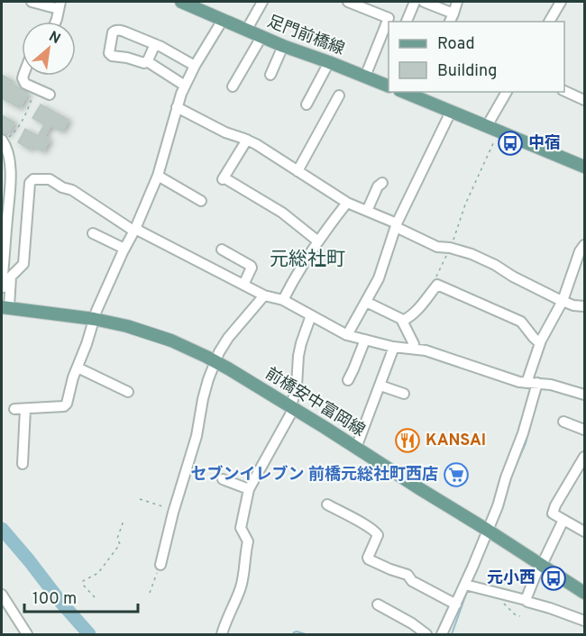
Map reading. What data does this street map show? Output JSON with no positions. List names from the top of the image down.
{
  "streets": {
    "main road": ["足門前橋線", "前橋安中富岡線"]
  },
  "districts": ["元総社町"],
  "places": {
    "bus stop": ["中宿", "元小西"],
    "restaurant": ["KANSAI"],
    "supermarket": ["セブンイレブン 前橋元総社町西店"]
  },
  "legend": ["Road", "Building"],
  "scale_bar": "100 m",
  "north": "top right"
}
